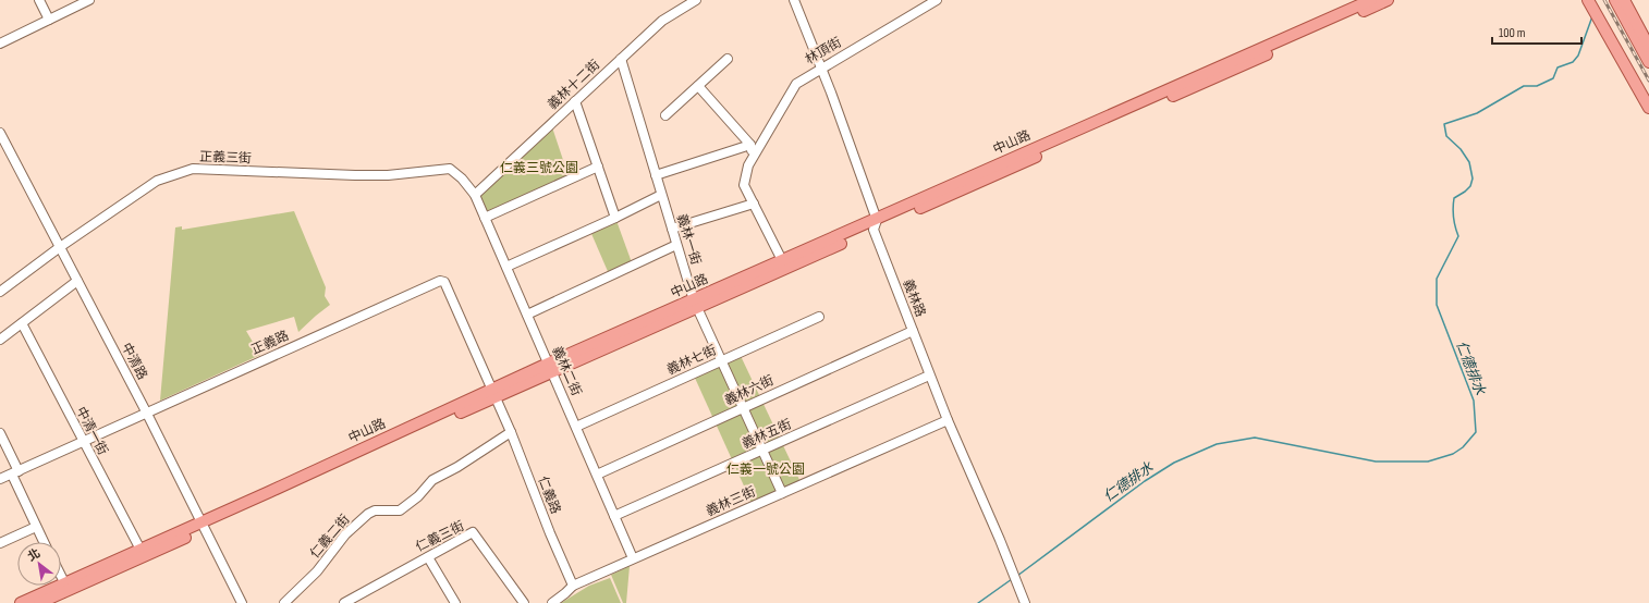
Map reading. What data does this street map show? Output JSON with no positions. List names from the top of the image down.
{
  "streets": {
    "main road": ["中山路"],
    "street": [
      "林頂街",
      "義林十二街",
      "正義三街",
      "義林一街",
      "義林路",
      "正義路",
      "義林七街",
      "中清路",
      "義林二街",
      "義林六街",
      "中清一街",
      "義林五街",
      "仁義路",
      "義林三街",
      "仁義二街",
      "仁義三街"
    ]
  },
  "crossings": [
    ["林頂街", "中山路"],
    ["林頂街", "義林路"],
    ["義林十二街", "正義三街"],
    ["義林十二街", "義林一街"],
    ["義林十二街", "義林二街"],
    ["中山路", "義林一街"],
    ["中山路", "義林路"],
    ["中山路", "正義路"],
    ["中山路", "中清路"],
    ["中山路", "義林二街"],
    ["中山路", "中清一街"],
    ["中山路", "仁義路"],
    ["正義三街", "中清路"],
    ["正義三街", "義林二街"],
    ["義林一街", "義林七街"],
    ["義林一街", "義林六街"],
    ["義林一街", "義林五街"],
    ["義林一街", "義林三街"],
    ["義林路", "義林六街"],
    ["義林路", "義林五街"],
    ["義林路", "義林三街"],
    ["正義路", "中清路"],
    ["正義路", "中清一街"],
    ["正義路", "仁義路"],
    ["義林七街", "義林二街"],
    ["義林二街", "義林六街"],
    ["義林二街", "義林五街"],
    ["義林二街", "義林三街"],
    ["仁義路", "義林三街"],
    ["仁義路", "仁義二街"]
  ],
  "water": ["仁德排水"],
  "parks": ["仁義三號公園", "仁義一號公園"],
  "scale_bar": "100 m",
  "north": "top left"
}
